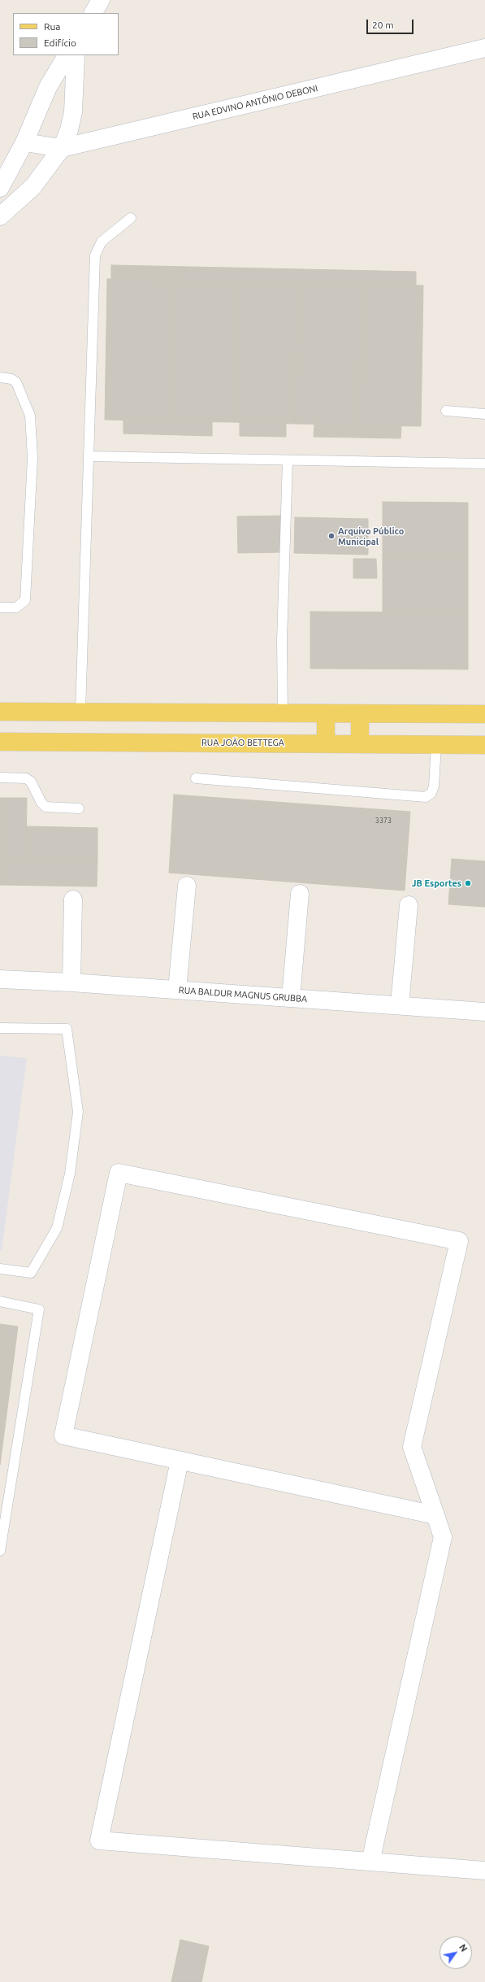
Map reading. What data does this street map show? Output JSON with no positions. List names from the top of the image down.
{
  "streets": {
    "main road": ["RUA JOÃO BETTEGA"],
    "street": ["RUA EDVINO ANTÔNIO DEBONI", "RUA BALDUR MAGNUS GRUBBA"]
  },
  "places": ["Arquivo Público Municipal", "JB Esportes"],
  "house_numbers": ["3373"],
  "legend": ["Rua", "Edifício"],
  "scale_bar": "20 m",
  "north": "top right"
}
